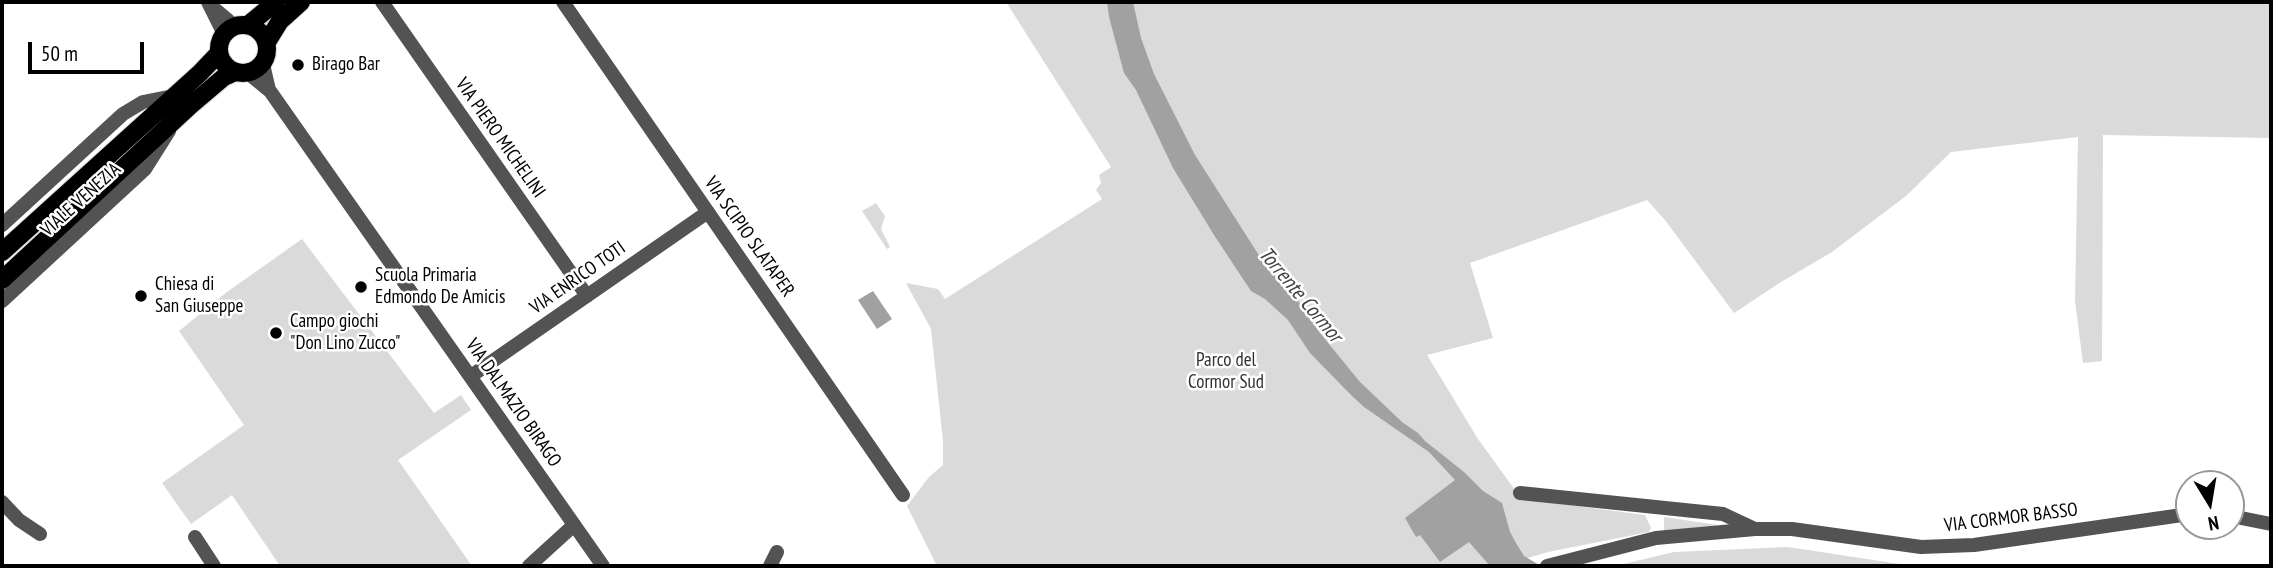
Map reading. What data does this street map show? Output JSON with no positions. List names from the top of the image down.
{
  "streets": {
    "main road": ["VIALE VENEZIA"],
    "street": [
      "VIA PIERO MICHELINI",
      "VIA SCIPIO SLATAPER",
      "VIA ENRICO TOTI",
      "VIA DALMAZIO BIRAGO",
      "VIA CORMOR BASSO"
    ]
  },
  "crossings": [
    ["VIA PIERO MICHELINI", "VIA ENRICO TOTI"],
    ["VIALE VENEZIA", "VIA DALMAZIO BIRAGO"],
    ["VIA SCIPIO SLATAPER", "VIA ENRICO TOTI"],
    ["VIA ENRICO TOTI", "VIA DALMAZIO BIRAGO"]
  ],
  "water": ["Torrente Cormor"],
  "parks": ["Parco del Cormor Sud"],
  "places": [
    "Birago Bar",
    "Scuola Primaria Edmondo De Amicis",
    "Chiesa di San Giuseppe",
    "Campo giochi \"Don Lino Zucco\""
  ],
  "scale_bar": "50 m",
  "north": "bottom"
}
